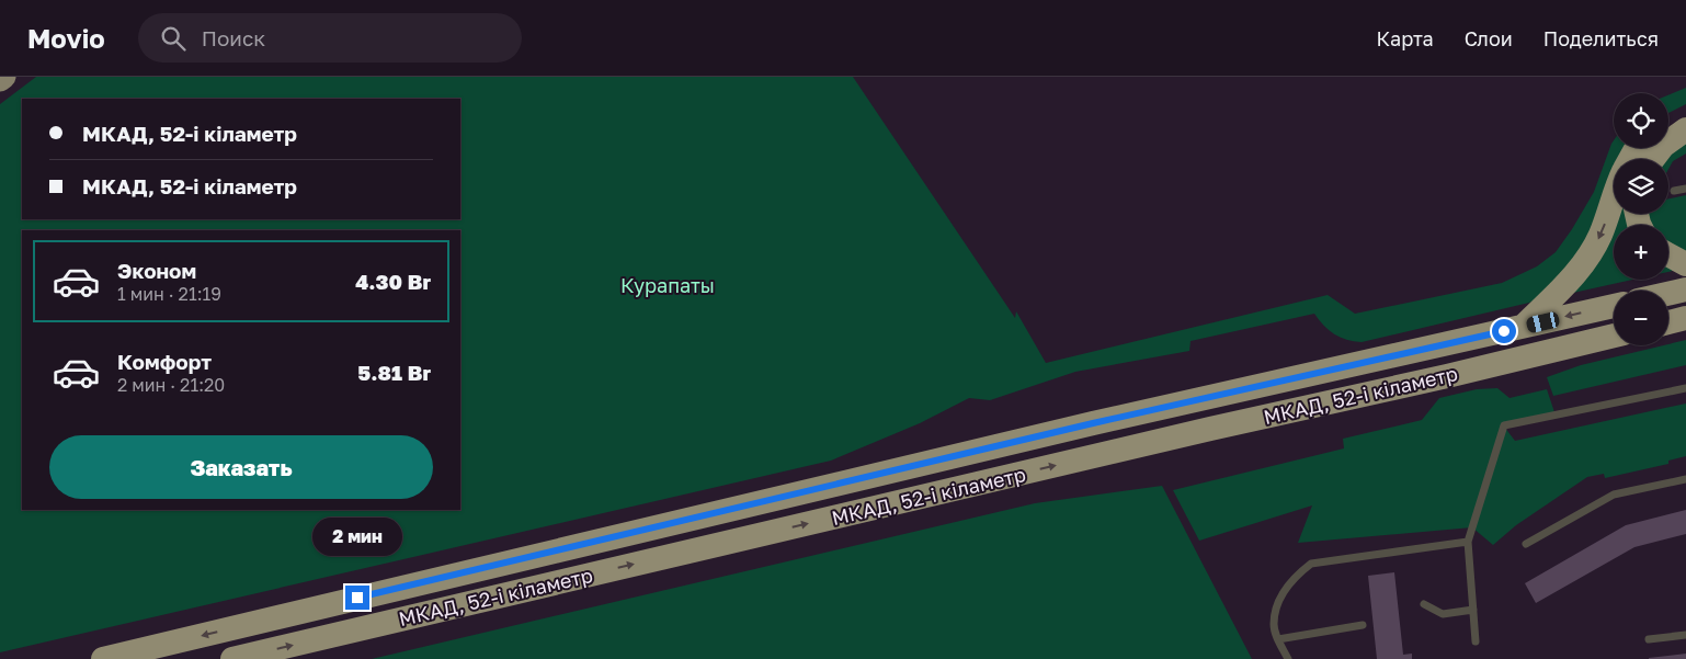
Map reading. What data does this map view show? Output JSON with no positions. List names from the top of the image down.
{
  "streets": {
    "highway": ["МКАД, 52-і кіламетр"]
  },
  "parks": ["Курапаты"],
  "page": {
    "header": "Movio",
    "search": "Поиск",
    "nav": ["Карта", "Слои", "Поделиться"],
    "map_buttons": ["+", "−"],
    "banner": ["МКАД, 52-і кіламетр", "МКАД, 52-і кіламетр"],
    "list": [
      {
        "name": "Эконом",
        "note": "1 мин · 21:19",
        "value": "4.30 Br"
      },
      {
        "name": "Комфорт",
        "note": "2 мин · 21:20",
        "value": "5.81 Br"
      }
    ],
    "buttons": "Заказать",
    "bubble": "2 мин"
  }
}
